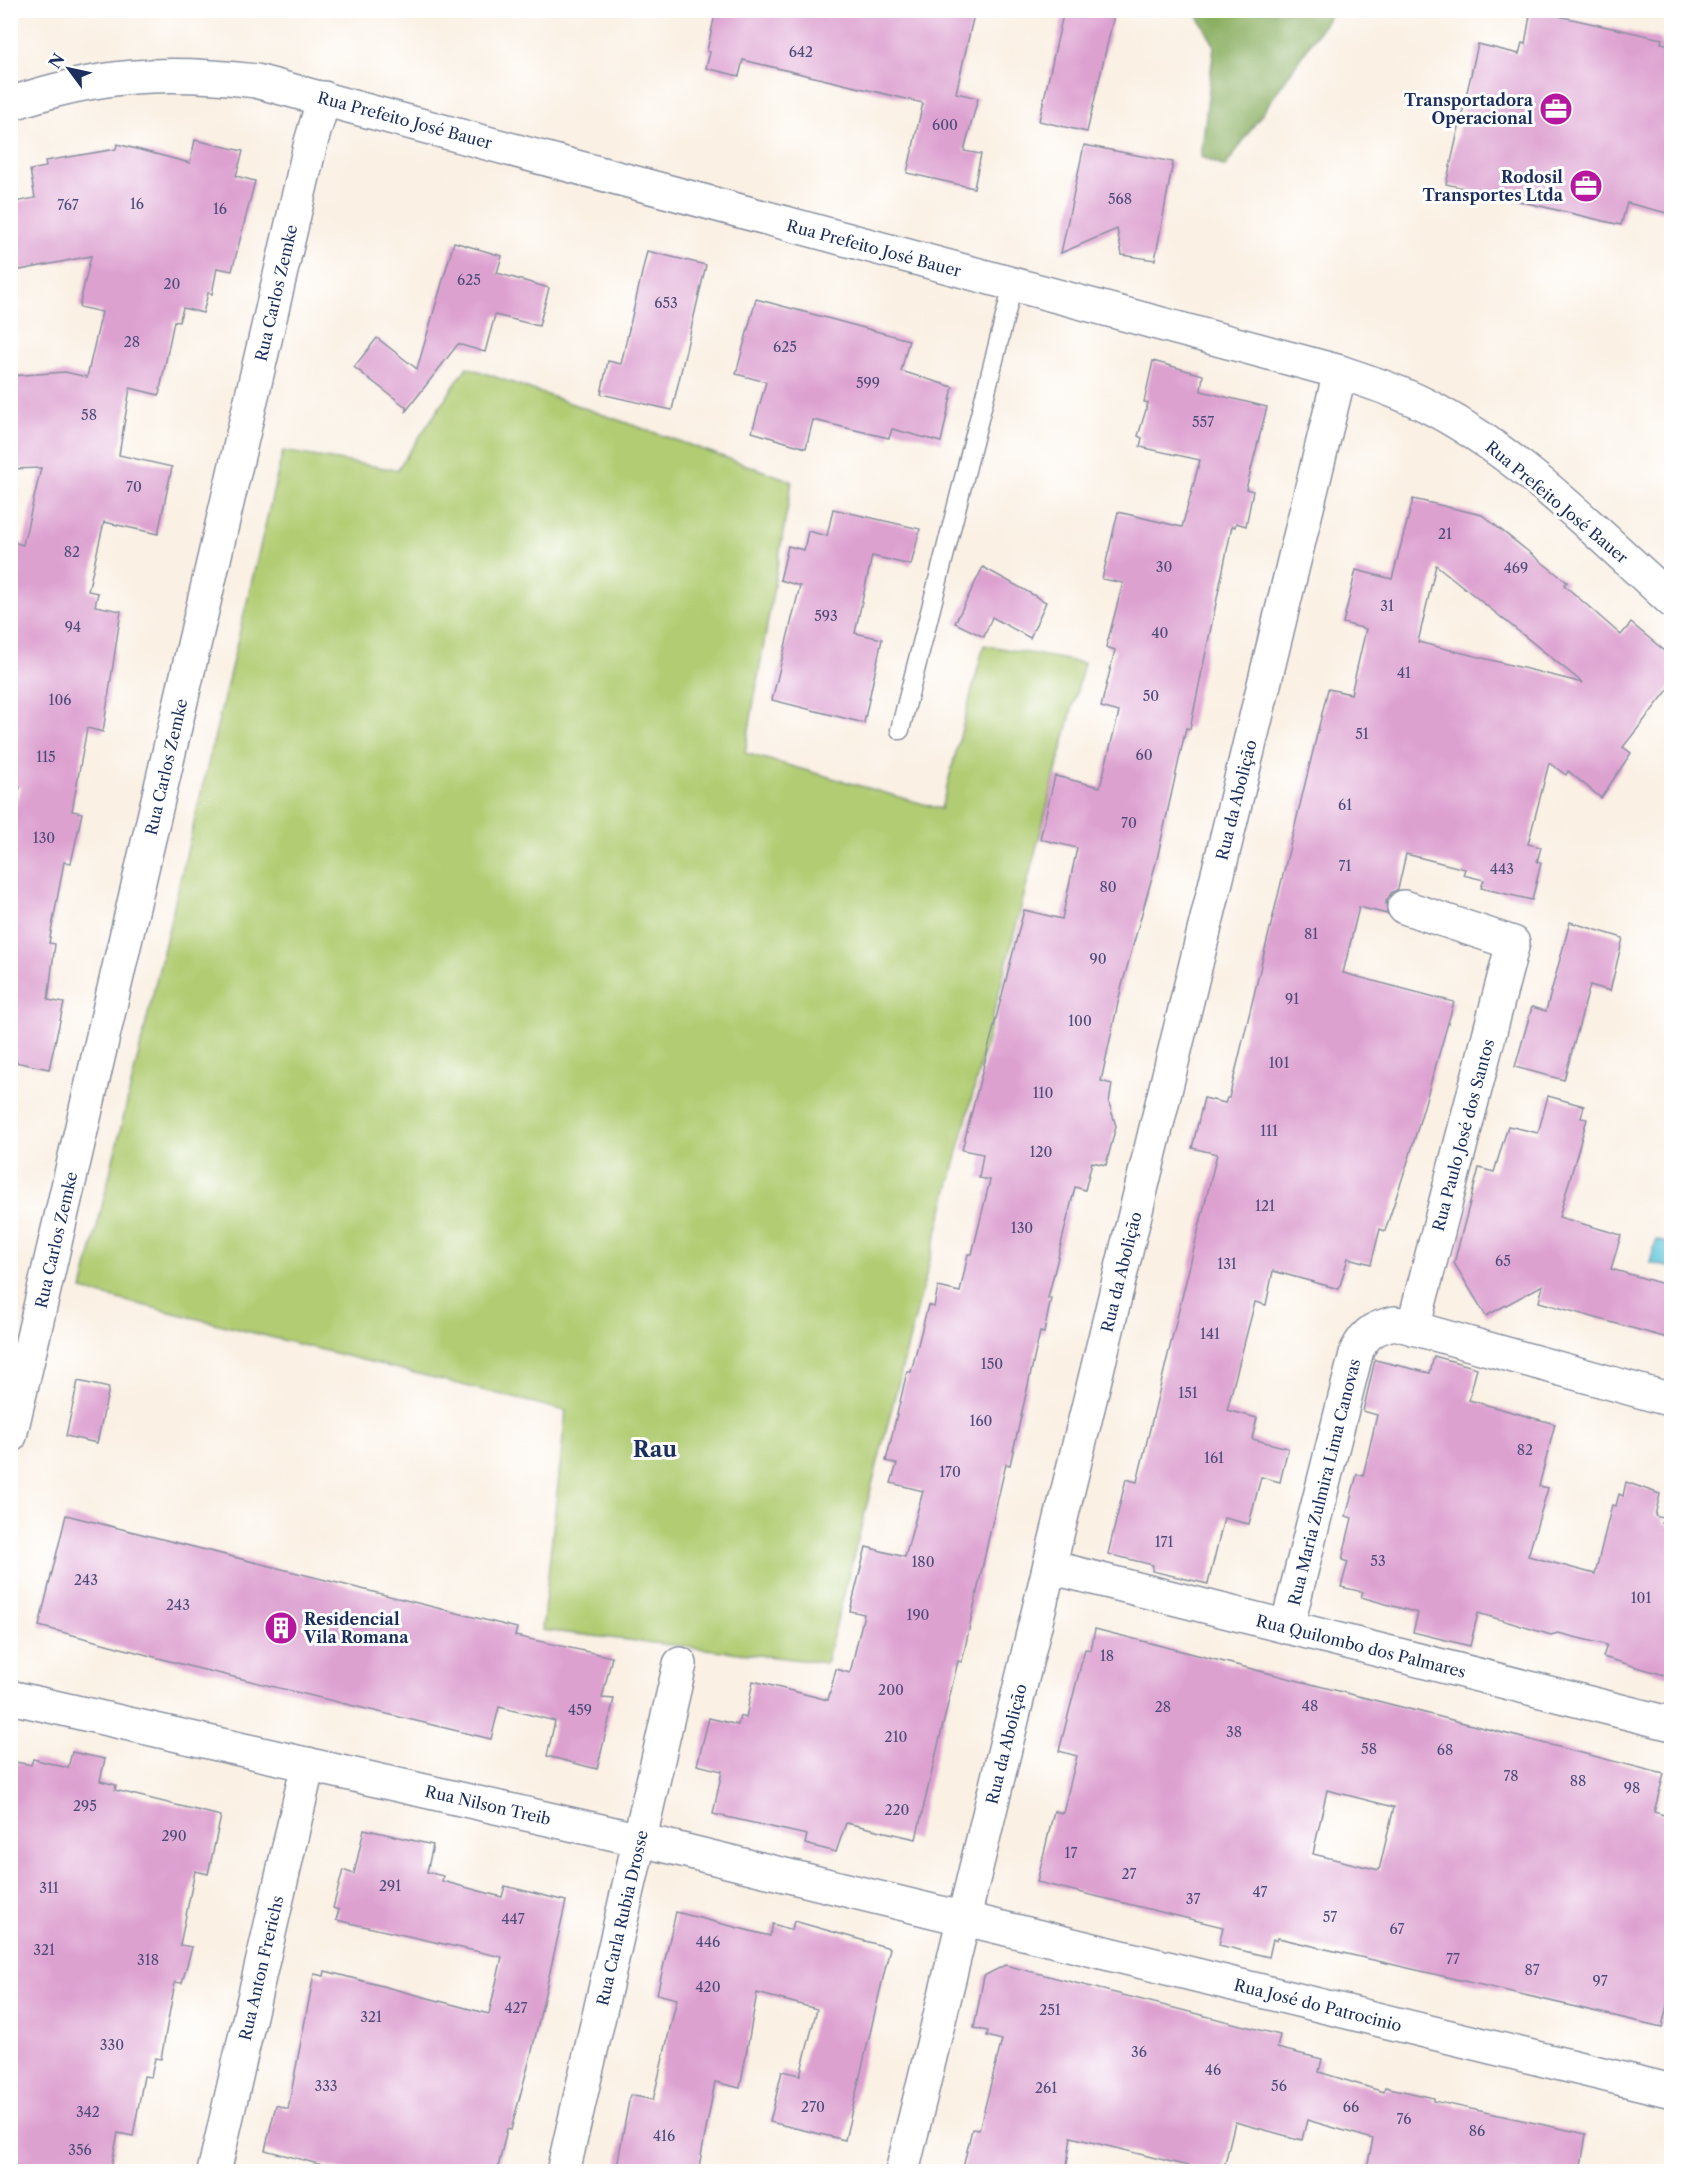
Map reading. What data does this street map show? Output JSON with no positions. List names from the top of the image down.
{
  "streets": {
    "street": [
      "Rua Prefeito José Bauer",
      "Rua Carlos Zemke",
      "Rua da Abolição",
      "Rua Paulo José dos Santos",
      "Rua Maria Zulmira Lima Canovas",
      "Rua Quilombo dos Palmares",
      "Rua Nilson Treib",
      "Rua Carla Rubia Drosse",
      "Rua Anton Frerichs",
      "Rua José do Patrocinio"
    ]
  },
  "crossings": [
    ["Rua Prefeito José Bauer", "Rua Carlos Zemke"],
    ["Rua Prefeito José Bauer", "Rua da Abolição"],
    ["Rua da Abolição", "Rua Quilombo dos Palmares"],
    ["Rua da Abolição", "Rua Nilson Treib"],
    ["Rua da Abolição", "Rua José do Patrocinio"],
    ["Rua Paulo José dos Santos", "Rua Maria Zulmira Lima Canovas"],
    ["Rua Maria Zulmira Lima Canovas", "Rua Quilombo dos Palmares"],
    ["Rua Nilson Treib", "Rua Carla Rubia Drosse"],
    ["Rua Nilson Treib", "Rua Anton Frerichs"],
    ["Rua Nilson Treib", "Rua José do Patrocinio"]
  ],
  "districts": ["Rau"],
  "places": {
    "office": ["Transportadora Operacional", "Rodosil Transportes Ltda"],
    "building": ["Residencial Vila Romana"]
  },
  "house_numbers": [
    "642",
    "600",
    "568",
    "16",
    "767",
    "16",
    "625",
    "20",
    "653",
    "28",
    "625",
    "599",
    "58",
    "557",
    "70",
    "21",
    "82",
    "30",
    "469",
    "31",
    "593",
    "94",
    "40",
    "41",
    "50",
    "106",
    "51",
    "60",
    "115",
    "61",
    "70",
    "130",
    "71",
    "443",
    "80",
    "81",
    "90",
    "91",
    "100",
    "101",
    "110",
    "111",
    "120",
    "121",
    "130",
    "65",
    "131",
    "141",
    "150",
    "151",
    "160",
    "82",
    "161",
    "170",
    "171",
    "53",
    "180",
    "243",
    "101",
    "243",
    "190",
    "18",
    "200",
    "48",
    "28",
    "459",
    "38",
    "210",
    "58",
    "68",
    "78",
    "88",
    "98",
    "295",
    "220",
    "290",
    "17",
    "27",
    "291",
    "311",
    "47",
    "37",
    "57",
    "447",
    "67",
    "446",
    "321",
    "77",
    "318",
    "87",
    "97",
    "420",
    "427",
    "251",
    "321",
    "330",
    "36",
    "46",
    "333",
    "56",
    "261",
    "270",
    "66",
    "342",
    "76",
    "86",
    "416",
    "356"
  ],
  "north": "top left"
}
